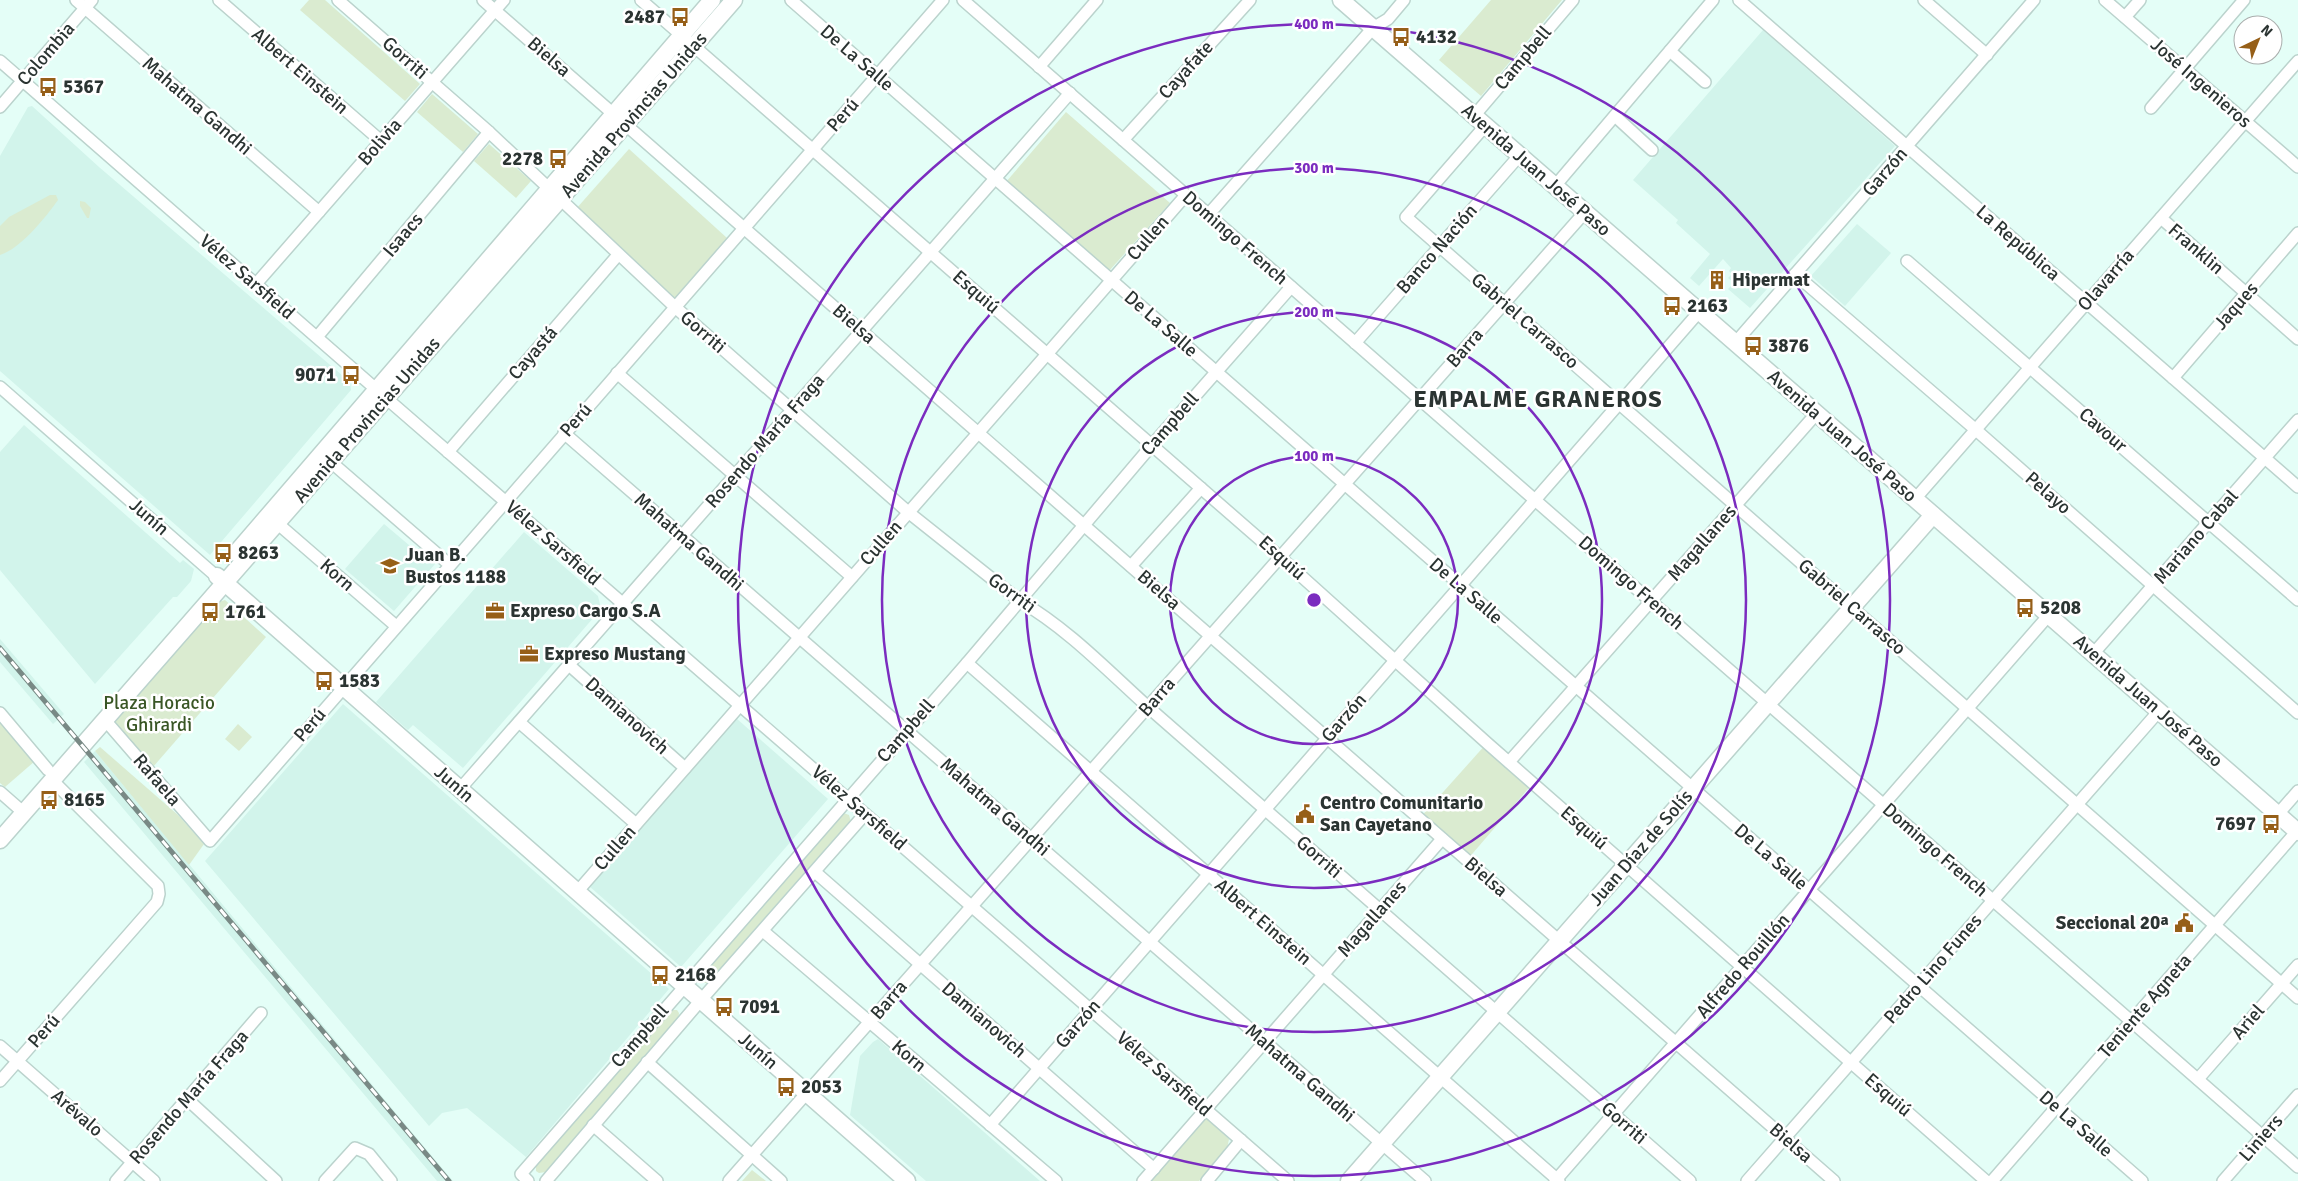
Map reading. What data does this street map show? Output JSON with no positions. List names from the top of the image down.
{
  "streets": {
    "main road": [
      "Avenida Provincias Unidas",
      "Avenida Juan José Paso",
      "Junín",
      "Juan Díaz de Solís"
    ],
    "street": [
      "Colombia",
      "Bielsa",
      "Gorriti",
      "De La Salle",
      "Campbell",
      "Cayafate",
      "Albert Einstein",
      "José Ingenieros",
      "Mahatma Gandhi",
      "Perú",
      "Bolivia",
      "Garzón",
      "Isaacs",
      "Cullen",
      "Domingo French",
      "La República",
      "Banco Nación",
      "Franklin",
      "Vélez Sarsfield",
      "Olavarría",
      "Esquiú",
      "Jaques",
      "Gabriel Carrasco",
      "Barra",
      "Cayastá",
      "Cavour",
      "Rosendo María Fraga",
      "Pelayo",
      "Mariano Cabal",
      "Magallanes",
      "Korn",
      "Damianovich",
      "Rafaela",
      "Alfredo Rouillón",
      "Pedro Lino Funes",
      "Teniente Agneta",
      "Ariel",
      "Arévalo",
      "Liniers"
    ]
  },
  "crossings": [
    ["Colombia", "Mahatma Gandhi"],
    ["Colombia", "Vélez Sarsfield"],
    ["Bielsa", "Campbell"],
    ["Bielsa", "Avenida Provincias Unidas"],
    ["Bielsa", "Perú"],
    ["Bielsa", "Bolivia"],
    ["Bielsa", "Garzón"],
    ["Bielsa", "Cullen"],
    ["Bielsa", "Barra"],
    ["Bielsa", "Rosendo María Fraga"],
    ["Bielsa", "Magallanes"],
    ["Bielsa", "Juan Díaz de Solís"],
    ["Bielsa", "Alfredo Rouillón"],
    ["Bielsa", "Pedro Lino Funes"],
    ["Gorriti", "Campbell"],
    ["Gorriti", "Avenida Provincias Unidas"],
    ["Gorriti", "Perú"],
    ["Gorriti", "Bolivia"],
    ["Gorriti", "Garzón"],
    ["Gorriti", "Isaacs"],
    ["Gorriti", "Cullen"],
    ["Gorriti", "Barra"],
    ["Gorriti", "Cayastá"],
    ["Gorriti", "Rosendo María Fraga"],
    ["Gorriti", "Magallanes"],
    ["Gorriti", "Juan Díaz de Solís"],
    ["Gorriti", "Alfredo Rouillón"],
    ["De La Salle", "Campbell"],
    ["De La Salle", "Perú"],
    ["De La Salle", "Garzón"],
    ["De La Salle", "Cullen"],
    ["De La Salle", "Barra"],
    ["De La Salle", "Rosendo María Fraga"],
    ["De La Salle", "Magallanes"],
    ["De La Salle", "Juan Díaz de Solís"],
    ["De La Salle", "Alfredo Rouillón"],
    ["De La Salle", "Pedro Lino Funes"],
    ["De La Salle", "Teniente Agneta"],
    ["Campbell", "Albert Einstein"],
    ["Campbell", "Mahatma Gandhi"],
    ["Campbell", "Avenida Juan José Paso"],
    ["Campbell", "Domingo French"],
    ["Campbell", "Vélez Sarsfield"],
    ["Campbell", "Esquiú"],
    ["Campbell", "Gabriel Carrasco"],
    ["Campbell", "Junín"],
    ["Campbell", "Korn"],
    ["Campbell", "Damianovich"],
    ["Cayafate", "Domingo French"],
    ["Albert Einstein", "Bolivia"],
    ["Albert Einstein", "Garzón"],
    ["Albert Einstein", "Barra"],
    ["Albert Einstein", "Magallanes"],
    ["Albert Einstein", "Juan Díaz de Solís"],
    ["Albert Einstein", "Alfredo Rouillón"],
    ["José Ingenieros", "Olavarría"],
    ["Mahatma Gandhi", "Perú"],
    ["Mahatma Gandhi", "Bolivia"],
    ["Mahatma Gandhi", "Garzón"],
    ["Mahatma Gandhi", "Cullen"],
    ["Mahatma Gandhi", "Barra"],
    ["Mahatma Gandhi", "Rosendo María Fraga"],
    ["Mahatma Gandhi", "Magallanes"],
    ["Mahatma Gandhi", "Juan Díaz de Solís"],
    ["Avenida Provincias Unidas", "Perú"],
    ["Avenida Provincias Unidas", "Vélez Sarsfield"],
    ["Avenida Provincias Unidas", "Esquiú"],
    ["Avenida Provincias Unidas", "Junín"],
    ["Avenida Provincias Unidas", "Korn"],
    ["Avenida Provincias Unidas", "Rafaela"],
    ["Perú", "Vélez Sarsfield"],
    ["Perú", "Esquiú"],
    ["Perú", "Junín"],
    ["Perú", "Korn"],
    ["Perú", "Rafaela"],
    ["Perú", "Arévalo"],
    ["Bolivia", "Vélez Sarsfield"],
    ["Avenida Juan José Paso", "Garzón"],
    ["Avenida Juan José Paso", "Banco Nación"],
    ["Avenida Juan José Paso", "Olavarría"],
    ["Avenida Juan José Paso", "Barra"],
    ["Avenida Juan José Paso", "Mariano Cabal"],
    ["Avenida Juan José Paso", "Magallanes"],
    ["Avenida Juan José Paso", "Juan Díaz de Solís"],
    ["Avenida Juan José Paso", "Alfredo Rouillón"],
    ["Avenida Juan José Paso", "Pedro Lino Funes"],
    ["Avenida Juan José Paso", "Teniente Agneta"],
    ["Garzón", "Domingo French"],
    ["Garzón", "La República"],
    ["Garzón", "Vélez Sarsfield"],
    ["Garzón", "Esquiú"],
    ["Garzón", "Gabriel Carrasco"],
    ["Garzón", "Pelayo"],
    ["Garzón", "Korn"],
    ["Garzón", "Damianovich"],
    ["Isaacs", "Vélez Sarsfield"],
    ["Cullen", "Domingo French"],
    ["Cullen", "Vélez Sarsfield"],
    ["Cullen", "Esquiú"],
    ["Cullen", "Junín"],
    ["Cullen", "Damianovich"],
    ["Domingo French", "Banco Nación"],
    ["Domingo French", "Barra"],
    ["Domingo French", "Rosendo María Fraga"],
    ["Domingo French", "Magallanes"],
    ["Domingo French", "Juan Díaz de Solís"],
    ["Domingo French", "Alfredo Rouillón"],
    ["Domingo French", "Pedro Lino Funes"],
    ["Domingo French", "Teniente Agneta"],
    ["Domingo French", "Ariel"],
    ["Domingo French", "Liniers"],
    ["La República", "Olavarría"],
    ["La República", "Jaques"],
    ["La República", "Mariano Cabal"],
    ["Banco Nación", "Gabriel Carrasco"],
    ["Franklin", "Olavarría"],
    ["Franklin", "Jaques"],
    ["Vélez Sarsfield", "Barra"],
    ["Vélez Sarsfield", "Cayastá"],
    ["Vélez Sarsfield", "Rosendo María Fraga"],
    ["Vélez Sarsfield", "Magallanes"],
    ["Olavarría", "Cavour"],
    ["Olavarría", "Pelayo"],
    ["Esquiú", "Barra"],
    ["Esquiú", "Rosendo María Fraga"],
    ["Esquiú", "Magallanes"],
    ["Esquiú", "Juan Díaz de Solís"],
    ["Esquiú", "Alfredo Rouillón"],
    ["Esquiú", "Pedro Lino Funes"],
    ["Gabriel Carrasco", "Barra"],
    ["Gabriel Carrasco", "Magallanes"],
    ["Gabriel Carrasco", "Juan Díaz de Solís"],
    ["Gabriel Carrasco", "Alfredo Rouillón"],
    ["Gabriel Carrasco", "Pedro Lino Funes"],
    ["Gabriel Carrasco", "Teniente Agneta"],
    ["Gabriel Carrasco", "Ariel"],
    ["Barra", "Junín"],
    ["Barra", "Korn"],
    ["Barra", "Damianovich"],
    ["Cavour", "Mariano Cabal"],
    ["Rosendo María Fraga", "Junín"],
    ["Rosendo María Fraga", "Damianovich"],
    ["Rosendo María Fraga", "Arévalo"],
    ["Pelayo", "Mariano Cabal"],
    ["Magallanes", "Damianovich"]
  ],
  "districts": ["EMPALME GRANEROS"],
  "parks": ["Plaza Horacio Ghirardi"],
  "places": {
    "bus stop": [
      "2487",
      "4132",
      "5367",
      "2278",
      "2163",
      "3876",
      "9071",
      "8263",
      "5208",
      "1761",
      "1583",
      "8165",
      "7697",
      "2168",
      "7091",
      "2053"
    ],
    "building": ["Hipermat"],
    "school or university": ["Juan B. Bustos 1188"],
    "office": ["Expreso Cargo S.A", "Expreso Mustang"],
    "public building": ["Centro Comunitario San Cayetano", "Seccional 20ª"]
  },
  "north": "top right",
  "rings": [
    "400 m",
    "300 m",
    "200 m",
    "100 m"
  ]
}
